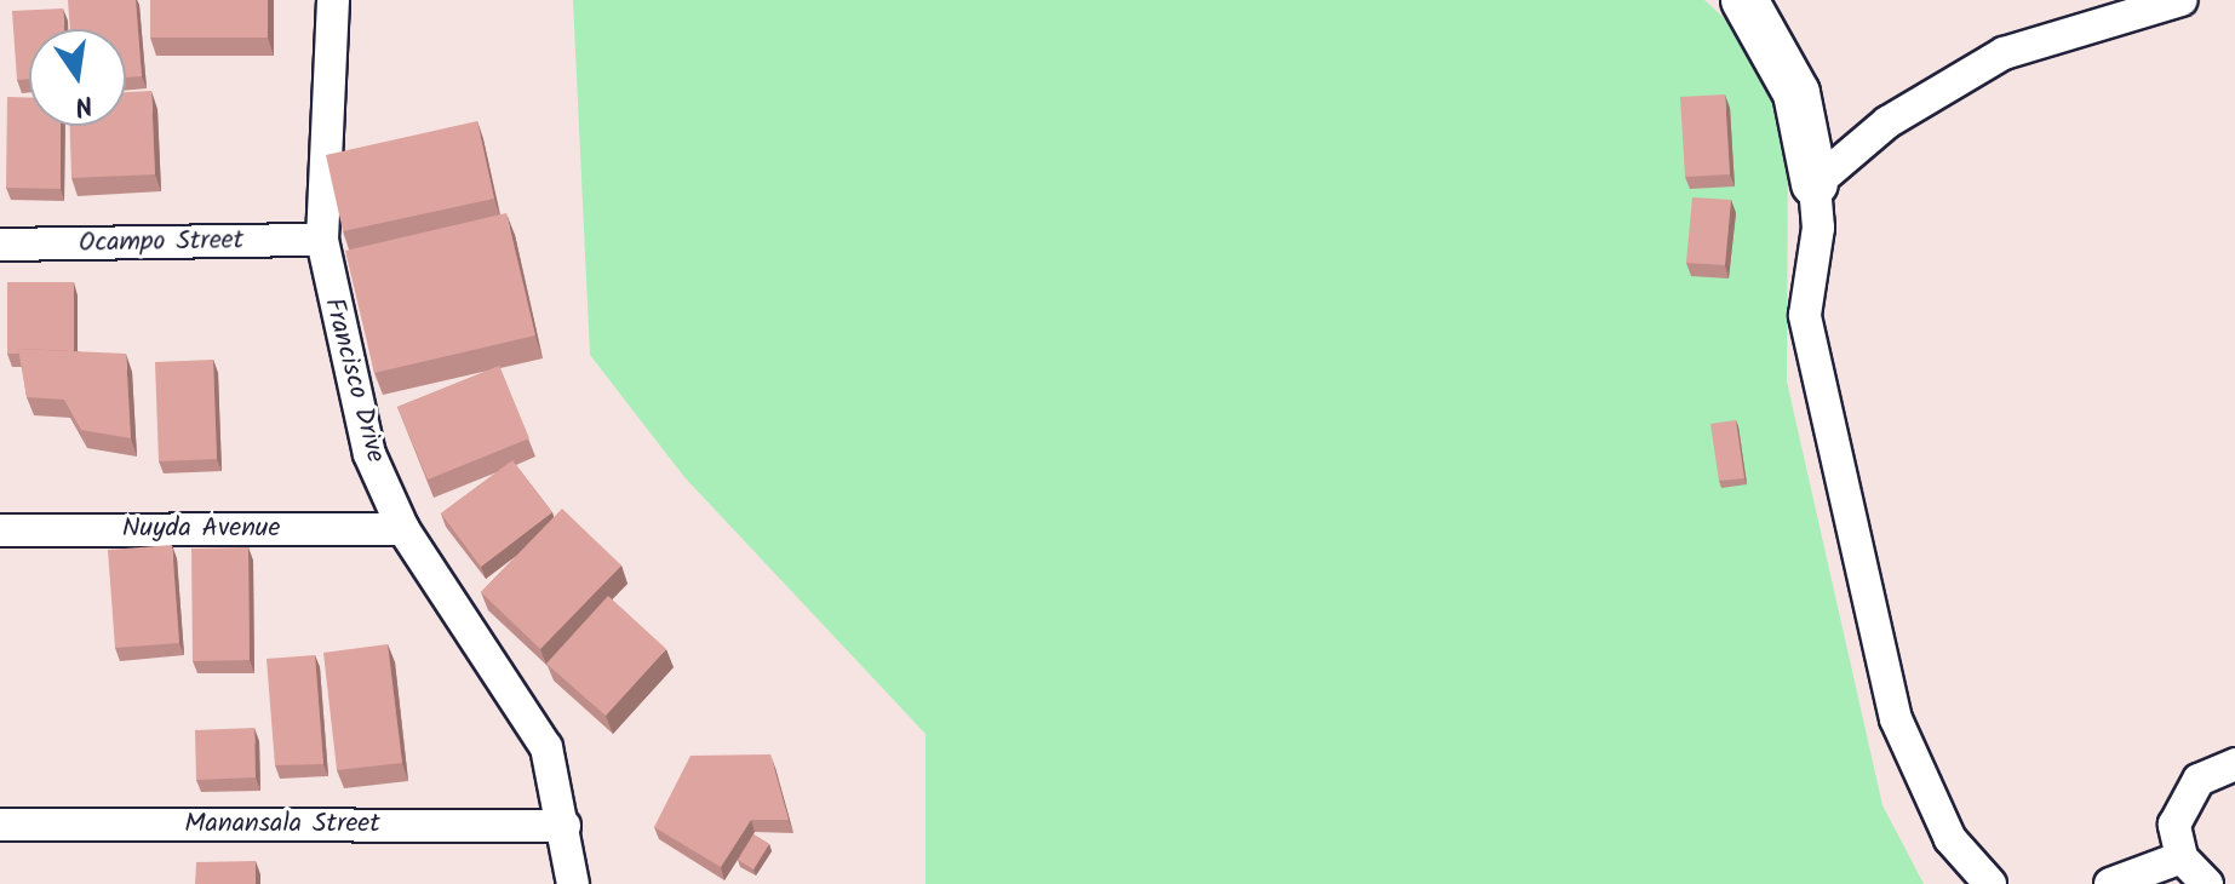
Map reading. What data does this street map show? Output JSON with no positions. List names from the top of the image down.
{
  "streets": {
    "street": [
      "Ocampo Street",
      "Francisco Drive",
      "Nuyda Avenue",
      "Manansala Street"
    ]
  },
  "crossings": [
    ["Ocampo Street", "Francisco Drive"],
    ["Francisco Drive", "Nuyda Avenue"],
    ["Francisco Drive", "Manansala Street"]
  ],
  "north": "bottom"
}
